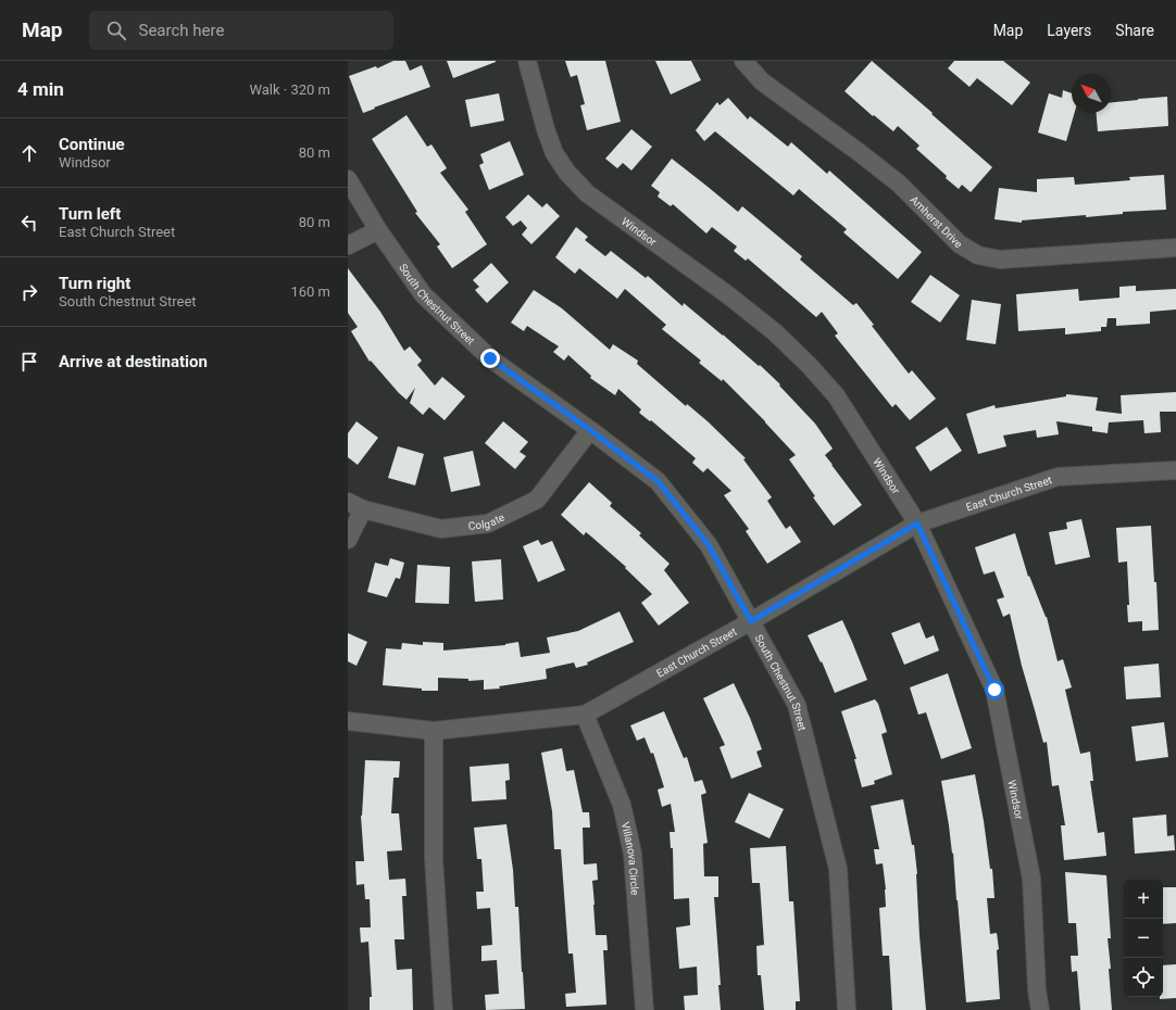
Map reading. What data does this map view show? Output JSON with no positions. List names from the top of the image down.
{
  "streets": {
    "street": [
      "Amherst Drive",
      "Windsor",
      "South Chestnut Street",
      "East Church Street",
      "Colgate",
      "Villanova Circle"
    ]
  },
  "crossings": [
    ["Windsor", "East Church Street"],
    ["South Chestnut Street", "East Church Street"],
    ["South Chestnut Street", "Colgate"],
    ["East Church Street", "Villanova Circle"]
  ],
  "north": "top left",
  "page": {
    "header": "Map",
    "search": "Search here",
    "nav": ["Map", "Layers", "Share"],
    "heading": ["4 min", "Walk · 320 m"],
    "list": [
      ["Continue", "Windsor", "80 m"],
      ["Turn left", "East Church Street", "80 m"],
      ["Turn right", "South Chestnut Street", "160 m"],
      "Arrive at destination"
    ],
    "map_buttons": ["+", "−"]
  }
}
